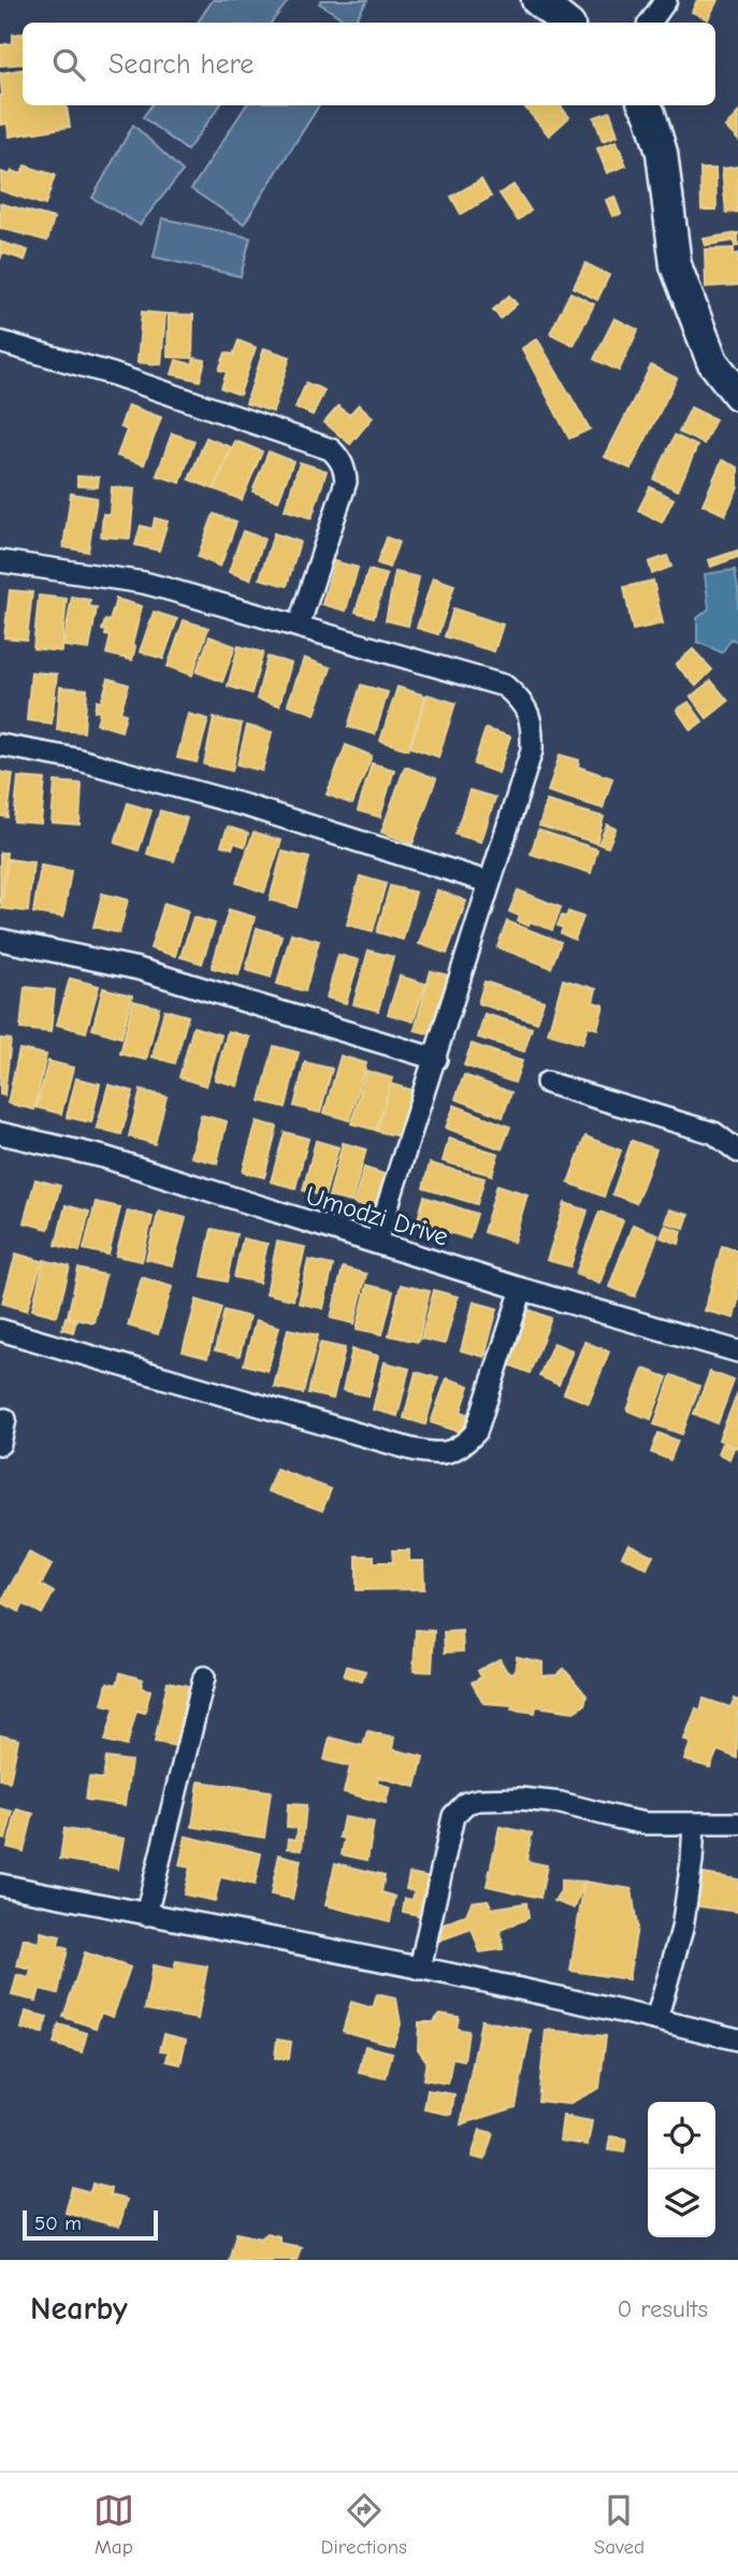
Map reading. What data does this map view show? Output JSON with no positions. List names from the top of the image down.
{
  "streets": {
    "street": ["Umodzi Drive"]
  },
  "scale_bar": "50 m",
  "page": {
    "search": "Search here",
    "scale": "50 m",
    "heading": ["Nearby", "0 results"],
    "nav": ["Map", "Directions", "Saved"]
  }
}
